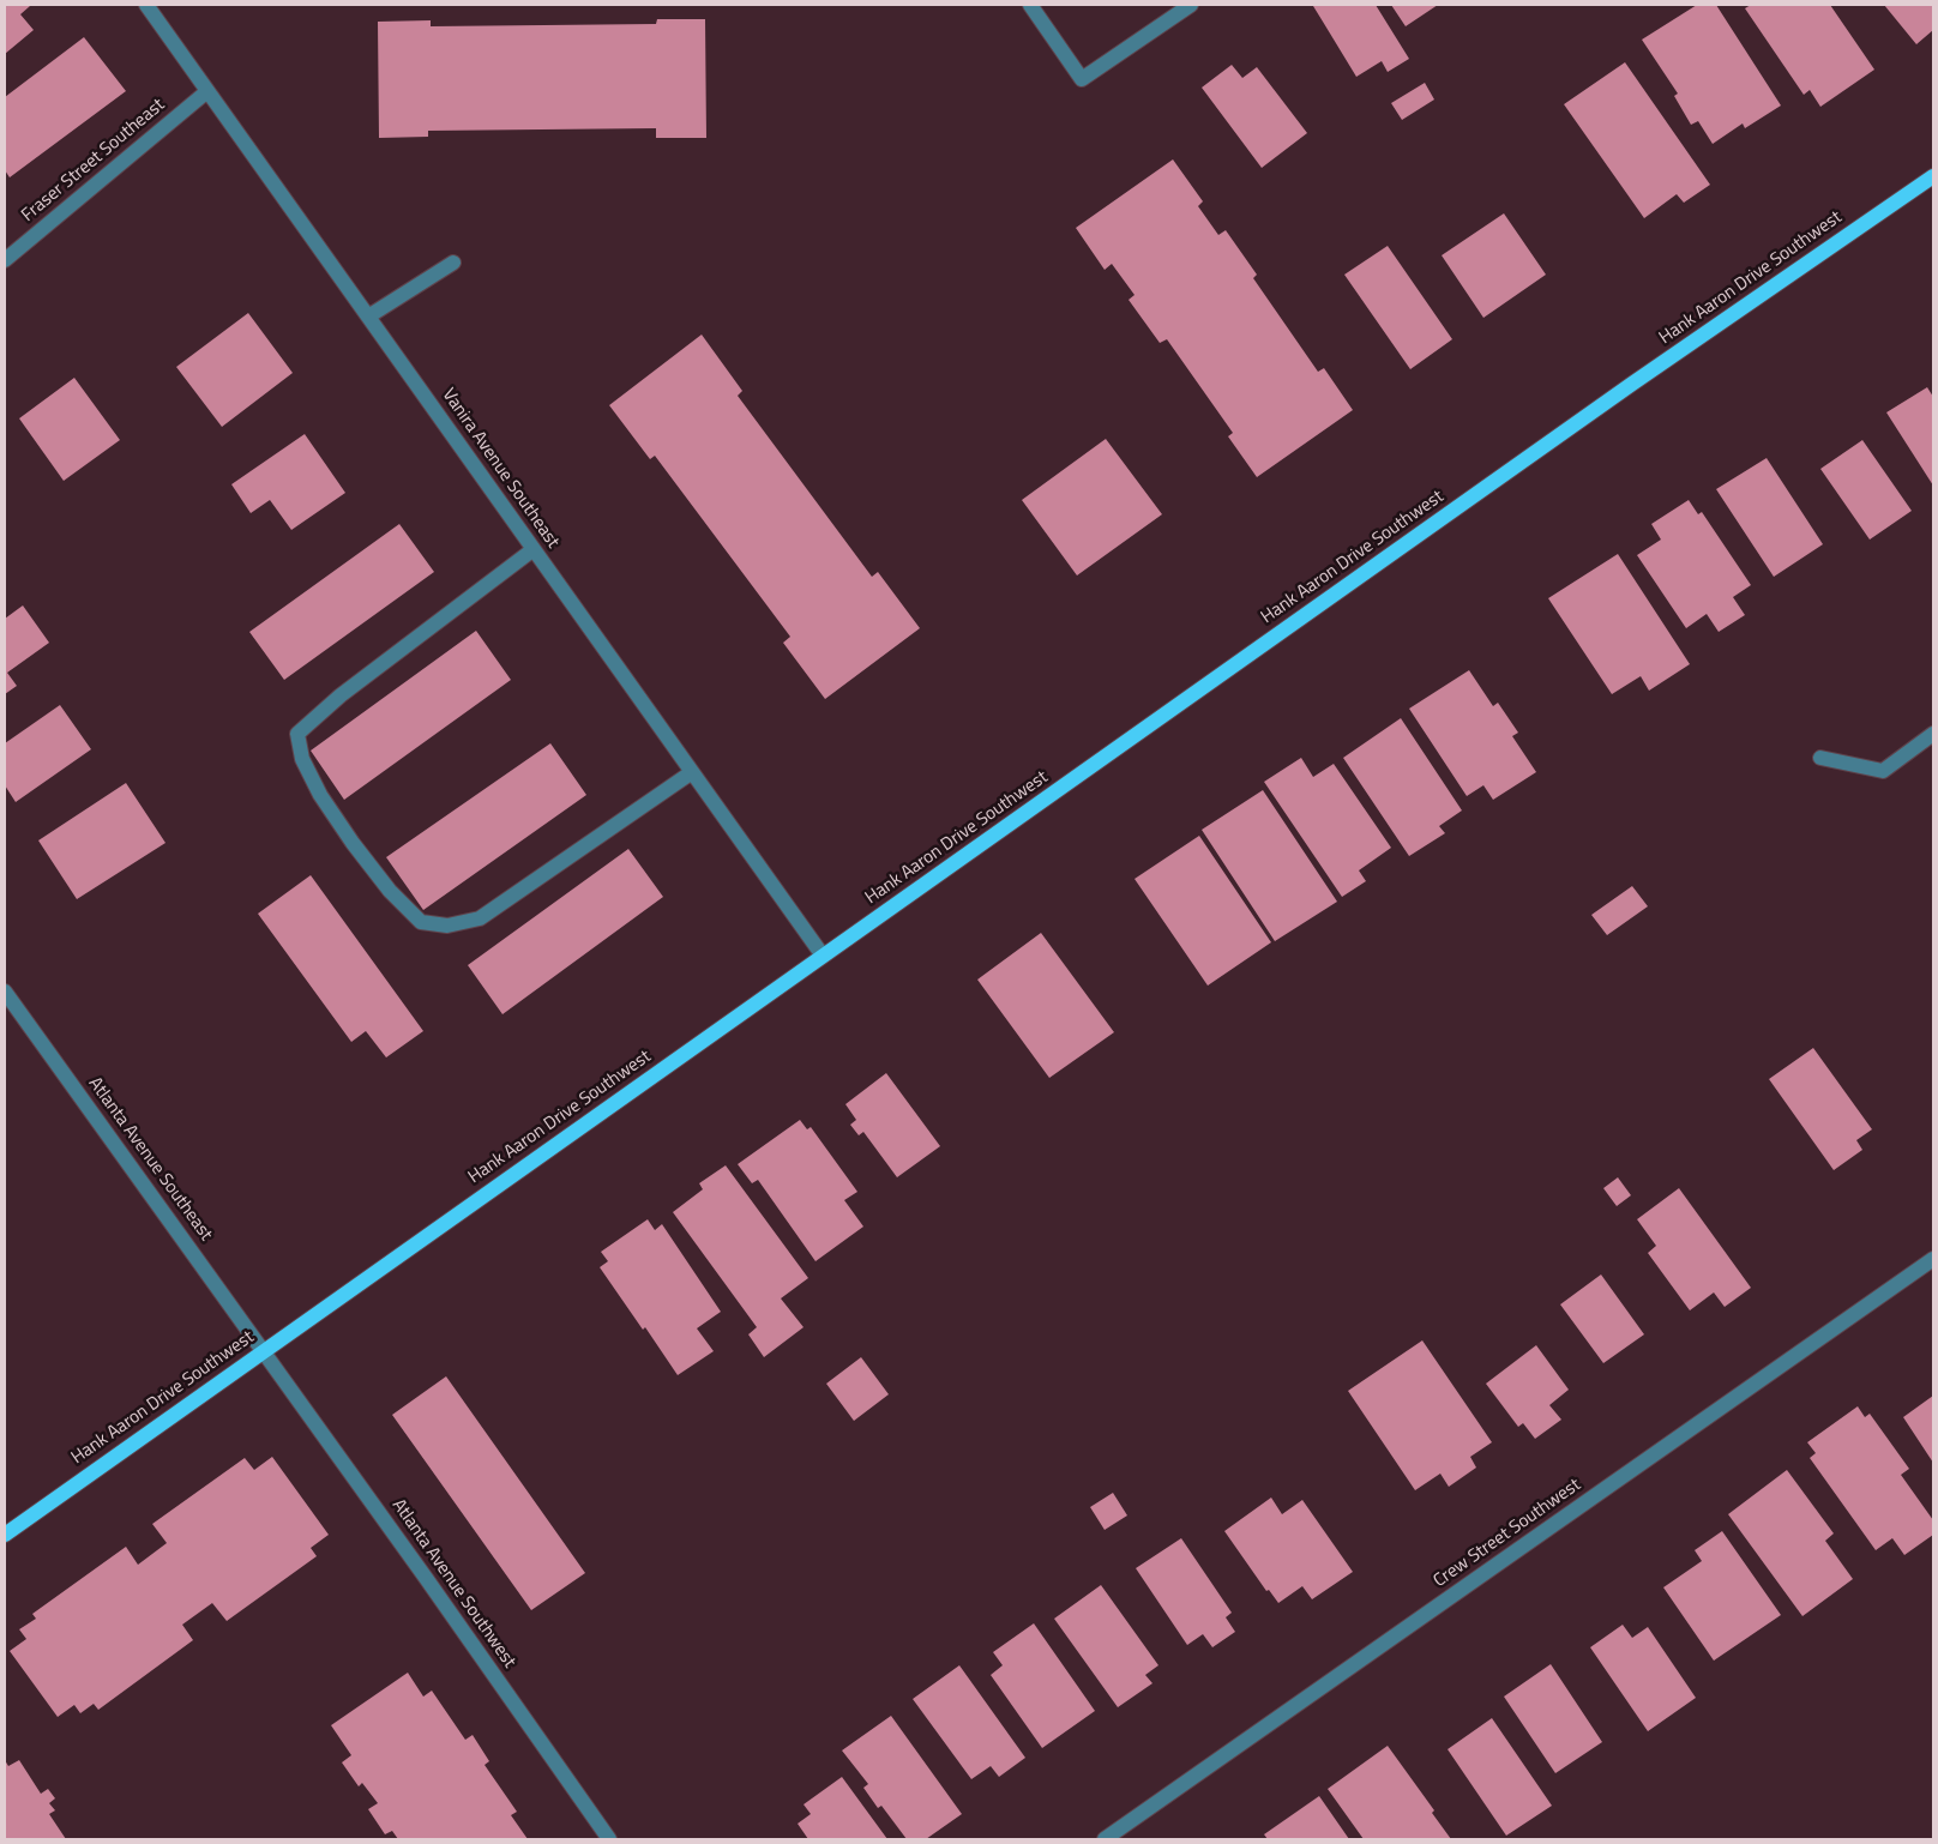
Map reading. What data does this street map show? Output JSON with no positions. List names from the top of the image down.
{
  "streets": {
    "main road": ["Hank Aaron Drive Southwest"],
    "street": [
      "Fraser Street Southeast",
      "Vanira Avenue Southeast",
      "Atlanta Avenue Southeast",
      "Crew Street Southwest",
      "Atlanta Avenue Southwest"
    ]
  },
  "crossings": [
    ["Fraser Street Southeast", "Vanira Avenue Southeast"],
    ["Hank Aaron Drive Southwest", "Vanira Avenue Southeast"],
    ["Hank Aaron Drive Southwest", "Atlanta Avenue Southeast"],
    ["Hank Aaron Drive Southwest", "Atlanta Avenue Southwest"],
    ["Atlanta Avenue Southeast", "Atlanta Avenue Southwest"]
  ]
}
